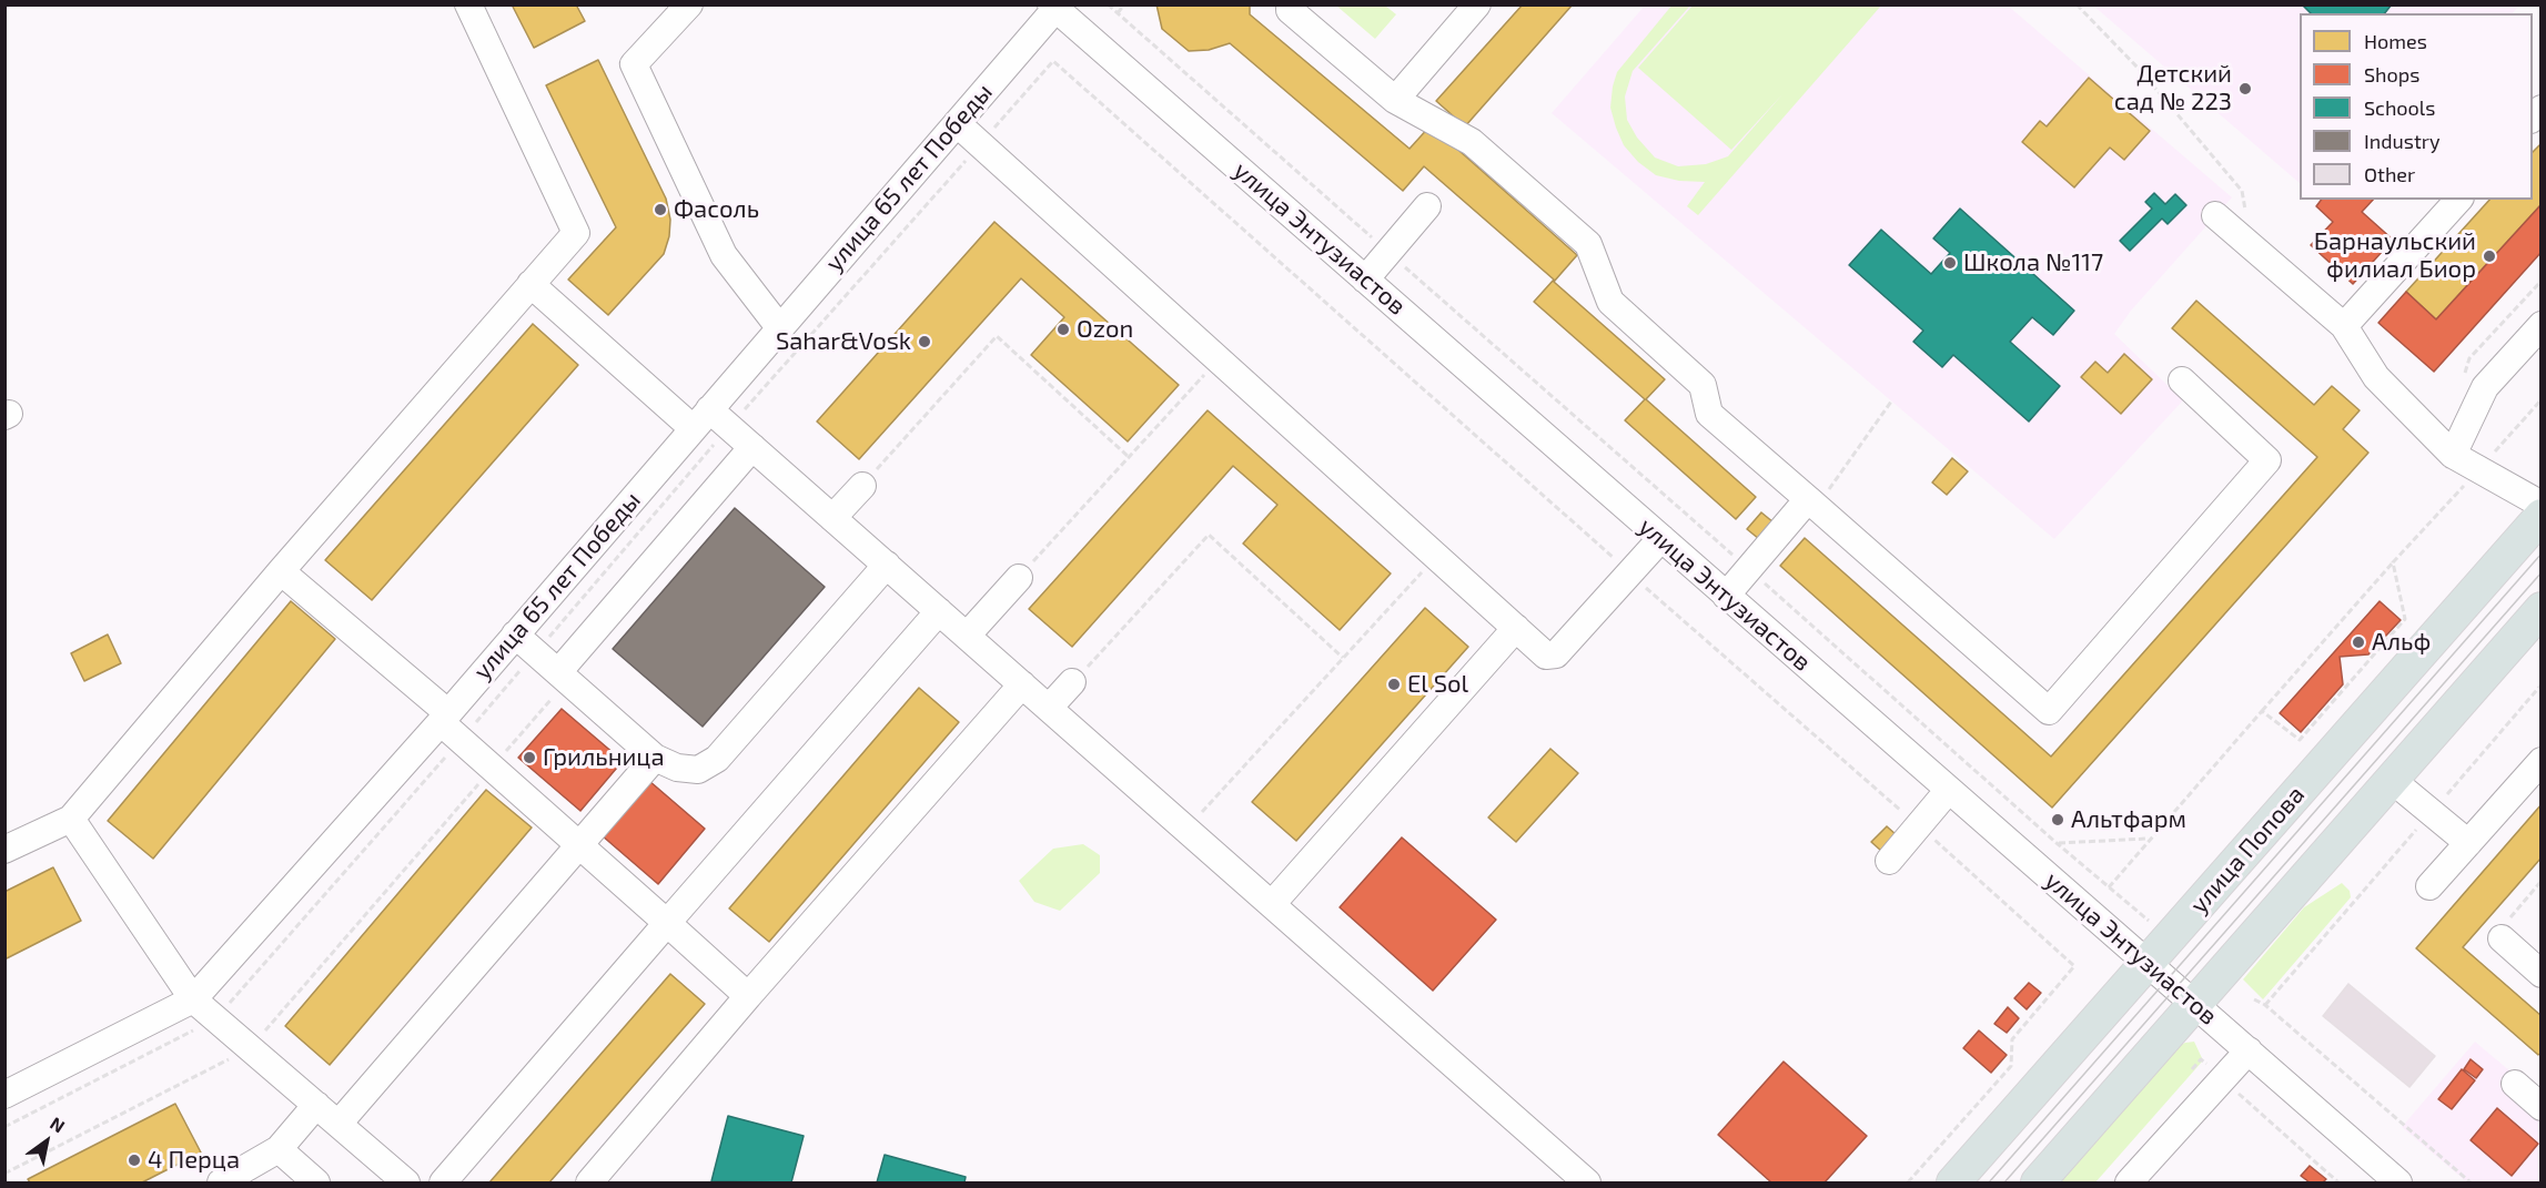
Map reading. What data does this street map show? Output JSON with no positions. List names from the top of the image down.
{
  "streets": {
    "main road": ["улица Попова"],
    "street": ["улица 65 лет Победы", "улица Энтузиастов"]
  },
  "crossings": [
    ["улица 65 лет Победы", "улица Энтузиастов"],
    ["улица Энтузиастов", "улица Попова"]
  ],
  "places": [
    "Детский сад № 223",
    "Фасоль",
    "Барнаульский филиал Биор",
    "Школа №117",
    "Ozon",
    "Sahar&Vosk",
    "Альф",
    "El Sol",
    "Грильница",
    "Альтфарм",
    "4 Перца"
  ],
  "legend": [
    "Homes",
    "Shops",
    "Schools",
    "Industry",
    "Other"
  ],
  "north": "top right"
}
